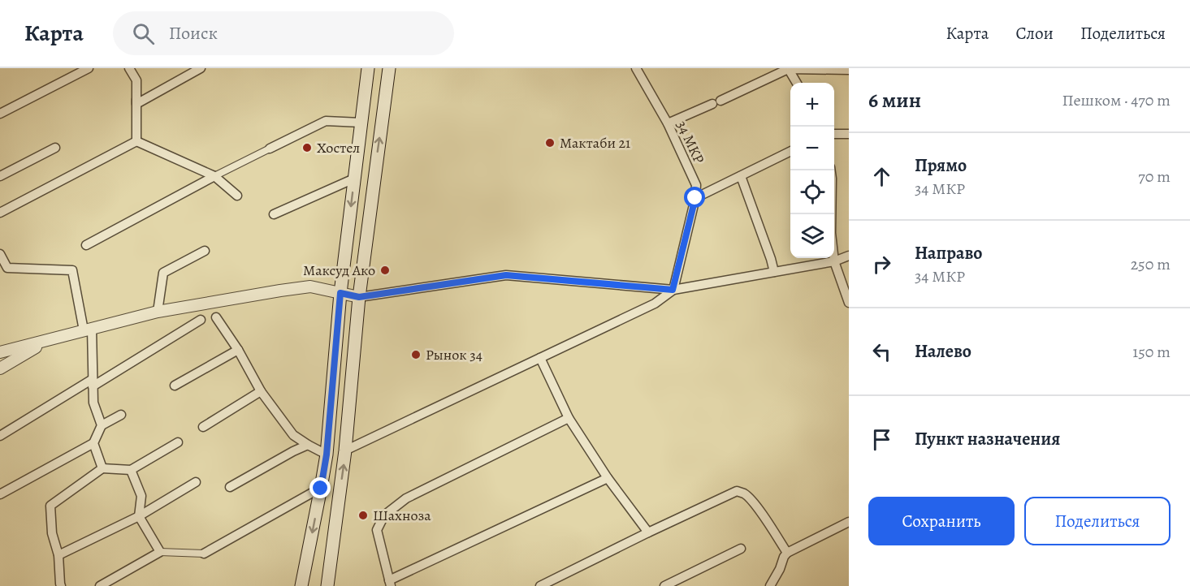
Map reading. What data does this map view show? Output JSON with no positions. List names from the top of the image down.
{
  "streets": {
    "street": ["34 МКР"]
  },
  "places": [
    "Мактаби 21",
    "Хостел",
    "Максуд Ако",
    "Рынок 34",
    "Шахноза"
  ],
  "page": {
    "header": "Карта",
    "search": "Поиск",
    "nav": ["Карта", "Слои", "Поделиться"],
    "heading": ["6 мин", "Пешком · 470 m"],
    "map_buttons": ["+", "−"],
    "list": [
      ["Прямо", "34 МКР", "70 m"],
      ["Направо", "34 МКР", "250 m"],
      ["Налево", "150 m"],
      "Пункт назначения"
    ],
    "buttons": ["Сохранить", "Поделиться"]
  }
}
